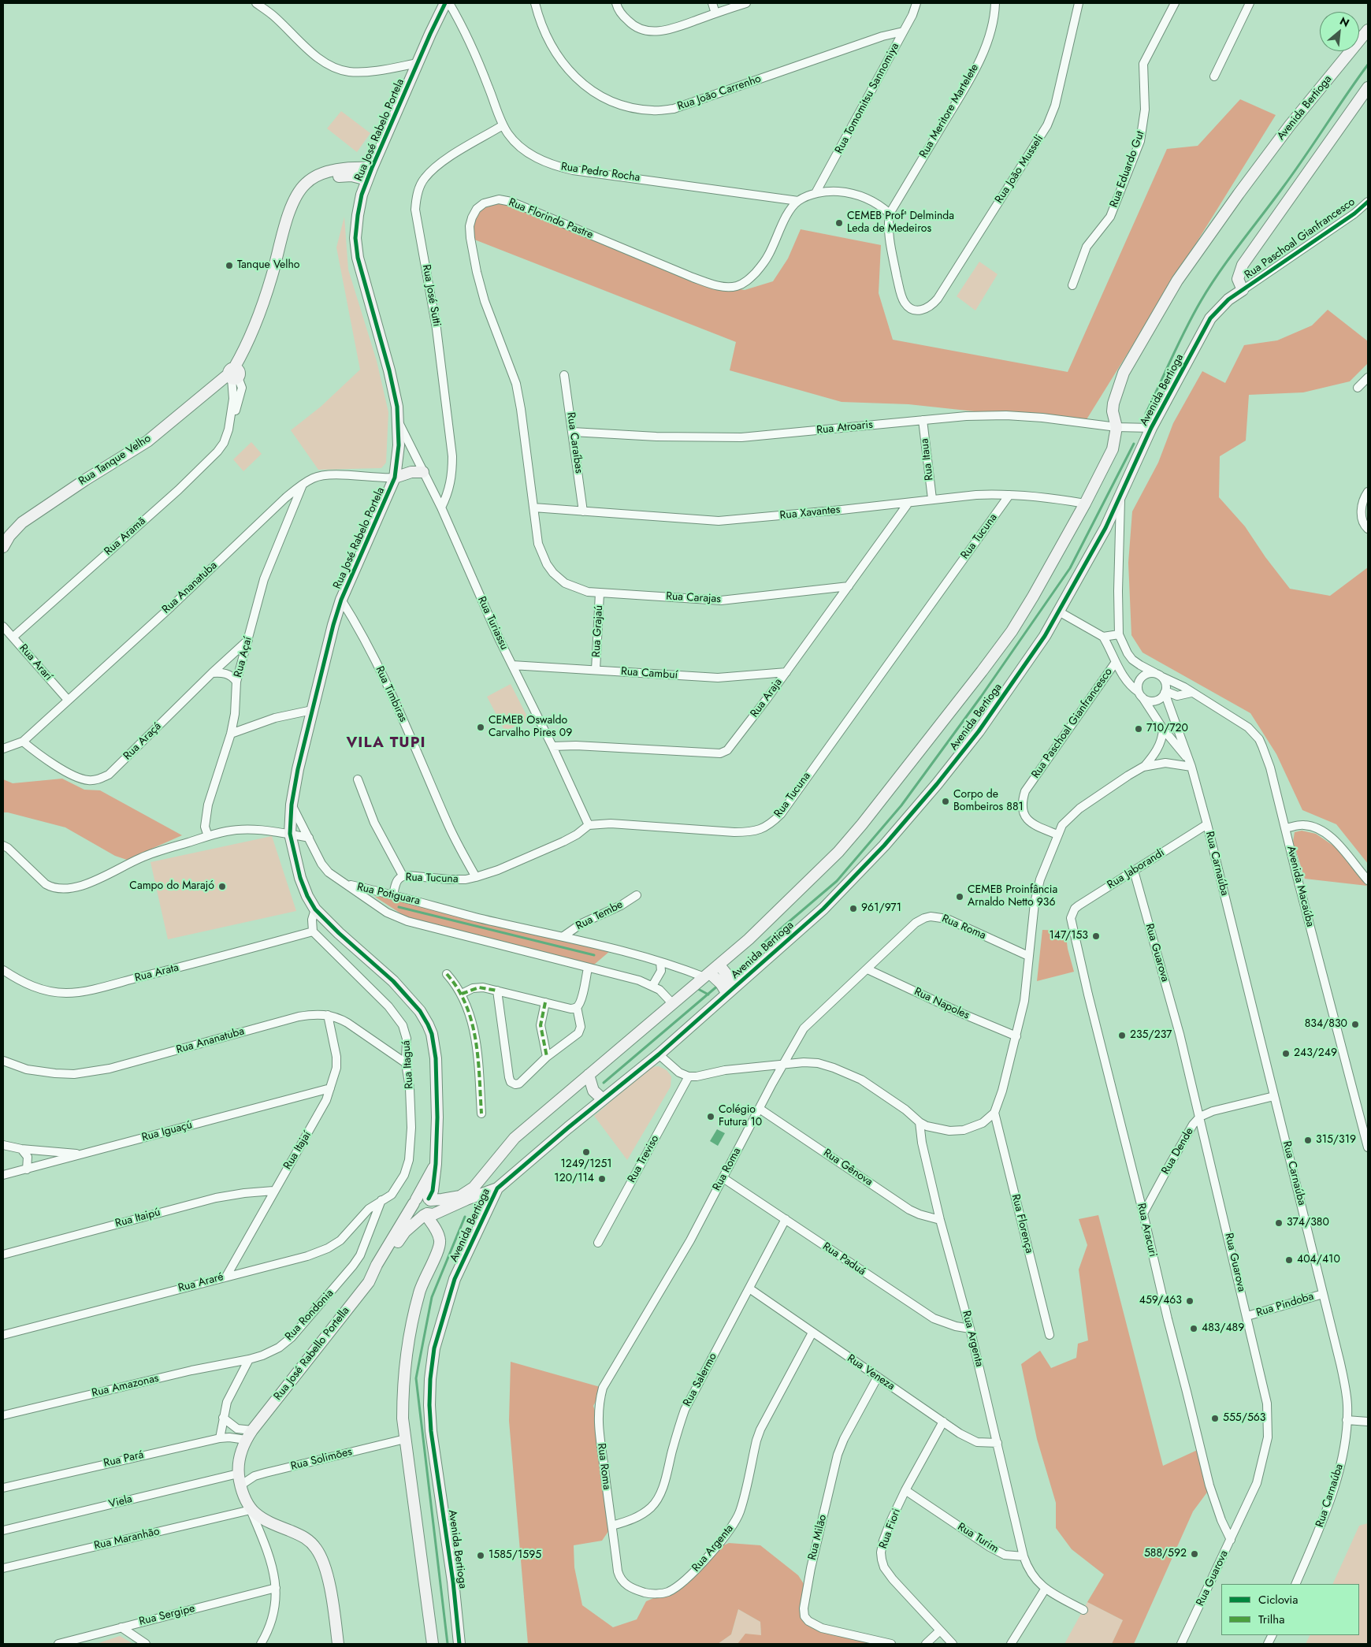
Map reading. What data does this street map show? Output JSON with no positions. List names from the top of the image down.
{
  "streets": {
    "street": [
      "Rua João Carrenho",
      "Rua Tomomitsu Sannomiya",
      "Avenida Bertioga",
      "Rua Meritore Martelete",
      "Rua José Rabelo Portela",
      "Rua João Musseli",
      "Rua Eduardo Gut",
      "Rua Pedro Rocha",
      "Rua Florindo Pastre",
      "Rua Paschoal Gianfrancesco",
      "Rua José Sutti",
      "Rua Atroaris",
      "Rua Caraíbas",
      "Rua Itaua",
      "Rua Tanque Velho",
      "Rua Xavantes",
      "Rua Aramã",
      "Rua Tucuna",
      "Rua Ananatuba",
      "Rua Carajas",
      "Rua Turiassu",
      "Rua Grajaú",
      "Rua Açaí",
      "Rua Ararí",
      "Rua Cambuí",
      "Rua Timbiras",
      "Rua Araja",
      "Rua Araçá",
      "Rua Carnaúba",
      "Rua Jaborandi",
      "Avenida Macaúba",
      "Rua Potiguara",
      "Rua Tembe",
      "Rua Roma",
      "Rua Guarova",
      "Rua Arata",
      "Rua Napoles",
      "Rua Itaguá",
      "Rua Iguaçú",
      "Rua Itajaí",
      "Rua Dende",
      "Rua Treviso",
      "Rua Gênova",
      "Rua Itaipú",
      "Rua Florença",
      "Rua Aracuri",
      "Rua Paduá",
      "Rua Araré",
      "Rua Pindoba",
      "Rua Rondonia",
      "Rua Argenta",
      "Rua José Rabello Portella",
      "Rua Veneza",
      "Rua Salermo",
      "Rua Amazonas",
      "Rua Pará",
      "Rua Solimões",
      "Viela",
      "Rua Fiori",
      "Rua Milão",
      "Rua Turim",
      "Rua Maranhão",
      "Rua Sergipe"
    ]
  },
  "crossings": [
    ["Rua João Carrenho", "Rua Tomomitsu Sannomiya"],
    ["Avenida Bertioga", "Rua José Rabelo Portela"],
    ["Avenida Bertioga", "Rua Paschoal Gianfrancesco"],
    ["Avenida Bertioga", "Rua Atroaris"],
    ["Avenida Bertioga", "Rua Xavantes"],
    ["Avenida Bertioga", "Rua Potiguara"],
    ["Avenida Bertioga", "Rua José Rabello Portella"],
    ["Avenida Bertioga", "Rua Solimões"],
    ["Rua Meritore Martelete", "Rua João Musseli"],
    ["Rua José Rabelo Portela", "Rua Tanque Velho"],
    ["Rua José Rabelo Portela", "Rua Ananatuba"],
    ["Rua José Rabelo Portela", "Rua Turiassu"],
    ["Rua José Rabelo Portela", "Rua Timbiras"],
    ["Rua José Rabelo Portela", "Rua José Rabello Portella"],
    ["Rua Pedro Rocha", "Rua Florindo Pastre"],
    ["Rua Pedro Rocha", "Rua José Sutti"],
    ["Rua Florindo Pastre", "Rua Xavantes"],
    ["Rua Florindo Pastre", "Rua Carajas"],
    ["Rua José Sutti", "Rua Turiassu"],
    ["Rua Atroaris", "Rua Caraíbas"],
    ["Rua Atroaris", "Rua Itaua"],
    ["Rua Caraíbas", "Rua Xavantes"],
    ["Rua Itaua", "Rua Xavantes"],
    ["Rua Tanque Velho", "Rua Aramã"],
    ["Rua Xavantes", "Rua Tucuna"],
    ["Rua Xavantes", "Rua Araja"],
    ["Rua Aramã", "Rua Ararí"],
    ["Rua Tucuna", "Rua Turiassu"],
    ["Rua Tucuna", "Rua Timbiras"],
    ["Rua Tucuna", "Rua Potiguara"],
    ["Rua Ananatuba", "Rua Açaí"],
    ["Rua Ananatuba", "Rua Ararí"],
    ["Rua Ananatuba", "Rua Araçá"],
    ["Rua Ananatuba", "Rua Itaguá"],
    ["Rua Ananatuba", "Rua Itajaí"],
    ["Rua Carajas", "Rua Grajaú"],
    ["Rua Carajas", "Rua Araja"],
    ["Rua Turiassu", "Rua Cambuí"],
    ["Rua Turiassu", "Rua Araja"],
    ["Rua Grajaú", "Rua Cambuí"],
    ["Rua Açaí", "Rua Araçá"],
    ["Rua Cambuí", "Rua Araja"],
    ["Rua Carnaúba", "Rua Jaborandi"],
    ["Rua Carnaúba", "Avenida Macaúba"],
    ["Rua Carnaúba", "Rua Dende"],
    ["Rua Carnaúba", "Rua Pindoba"],
    ["Rua Jaborandi", "Rua Guarova"],
    ["Rua Jaborandi", "Rua Aracuri"],
    ["Rua Potiguara", "Rua Tembe"],
    ["Rua Roma", "Rua Napoles"],
    ["Rua Roma", "Rua Gênova"],
    ["Rua Roma", "Rua Paduá"],
    ["Rua Roma", "Rua Argenta"],
    ["Rua Roma", "Rua Salermo"],
    ["Rua Guarova", "Rua Dende"],
    ["Rua Guarova", "Rua Aracuri"],
    ["Rua Guarova", "Rua Pindoba"],
    ["Rua Arata", "Rua Itaguá"],
    ["Rua Itaguá", "Rua Araré"],
    ["Rua Itaguá", "Rua Rondonia"],
    ["Rua Iguaçú", "Rua Itajaí"],
    ["Rua Itajaí", "Rua Itaipú"],
    ["Rua Itajaí", "Rua Araré"],
    ["Rua Dende", "Rua Aracuri"],
    ["Rua Gênova", "Rua Argenta"],
    ["Rua Paduá", "Rua Argenta"],
    ["Rua Paduá", "Rua Salermo"],
    ["Rua Araré", "Rua Rondonia"],
    ["Rua Rondonia", "Rua Amazonas"],
    ["Rua Argenta", "Rua Veneza"],
    ["Rua Argenta", "Rua Turim"],
    ["Rua José Rabello Portella", "Rua Pará"],
    ["Rua José Rabello Portella", "Rua Solimões"],
    ["Rua José Rabello Portella", "Viela"],
    ["Rua José Rabello Portella", "Rua Maranhão"],
    ["Rua Veneza", "Rua Salermo"],
    ["Rua Veneza", "Rua Fiori"],
    ["Rua Veneza", "Rua Milão"],
    ["Rua Fiori", "Rua Turim"]
  ],
  "districts": ["VILA TUPI"],
  "places": [
    "CEMEB Profª Delminda Leda de Medeiros",
    "Tanque Velho",
    "CEMEB Oswaldo Carvalho Pires 09",
    "710/720",
    "Corpo de Bombeiros 881",
    "Campo do Marajó",
    "CEMEB Proinfância Arnaldo Netto 936",
    "961/971",
    "147/153",
    "834/830",
    "235/237",
    "243/249",
    "Colégio Futura 10",
    "315/319",
    "1249/1251",
    "120/114",
    "374/380",
    "404/410",
    "459/463",
    "483/489",
    "555/563",
    "588/592",
    "1585/1595"
  ],
  "legend": ["Ciclovia", "Trilha"],
  "north": "top right"
}
